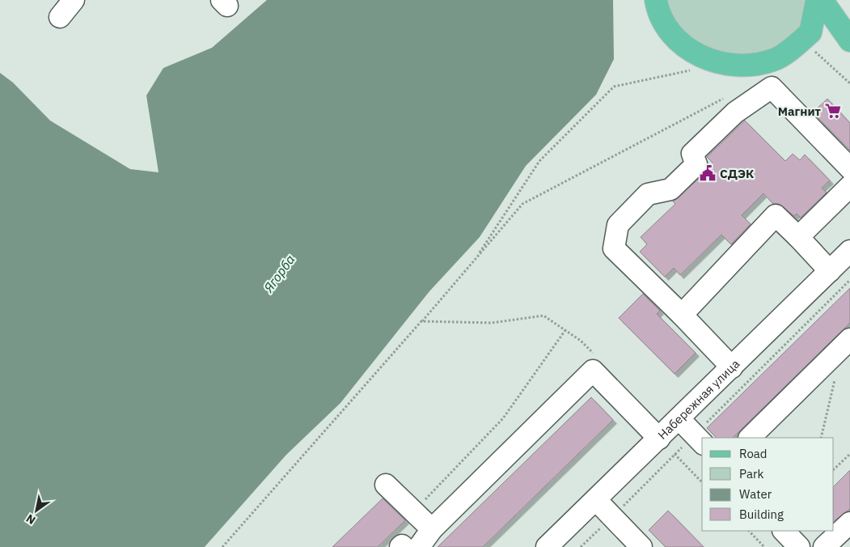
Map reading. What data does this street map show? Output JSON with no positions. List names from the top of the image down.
{
  "streets": {
    "street": ["Набережная улица"]
  },
  "water": ["Ягорба"],
  "places": {
    "supermarket": ["Магнит"],
    "public building": ["СДЭК"]
  },
  "legend": [
    "Road",
    "Park",
    "Water",
    "Building"
  ],
  "north": "bottom left"
}
